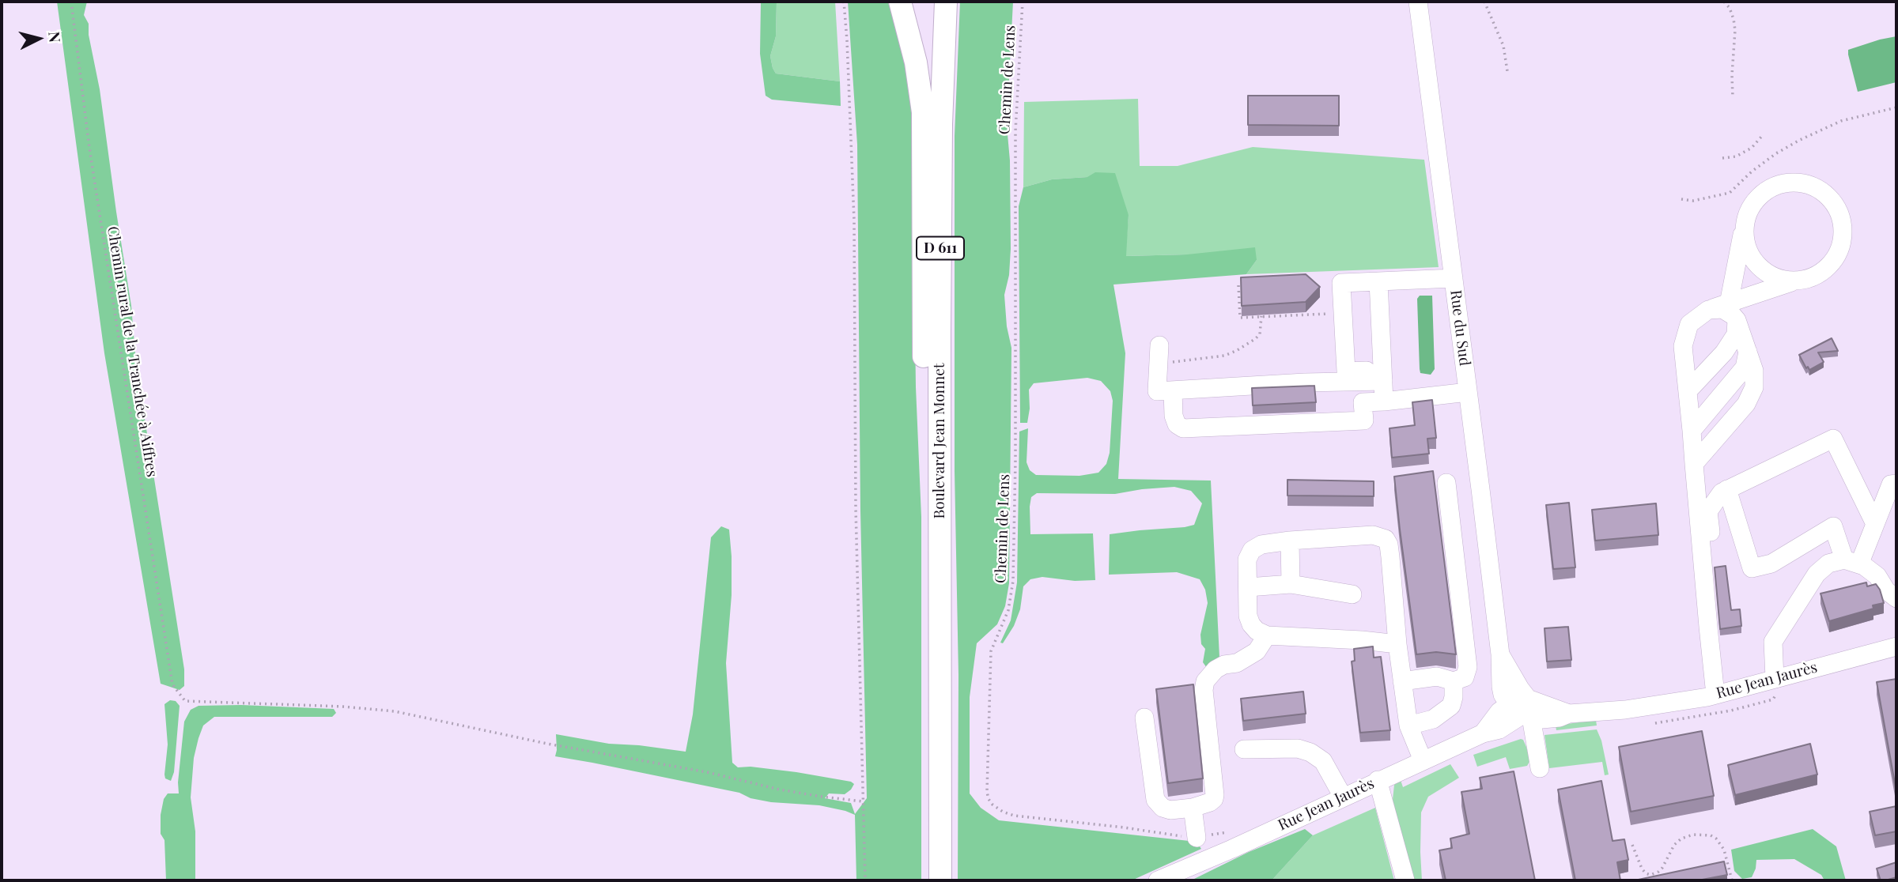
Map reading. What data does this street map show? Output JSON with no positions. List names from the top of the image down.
{
  "streets": {
    "main road": ["D 611", "Boulevard Jean Monnet"],
    "street": ["Rue du Sud", "Rue Jean Jaurès"],
    "path": ["Chemin de Lens", "Chemin rural de la Tranchée à Aiffres"]
  },
  "crossings": [
    ["Rue du Sud", "Rue Jean Jaurès"]
  ],
  "north": "right"
}
